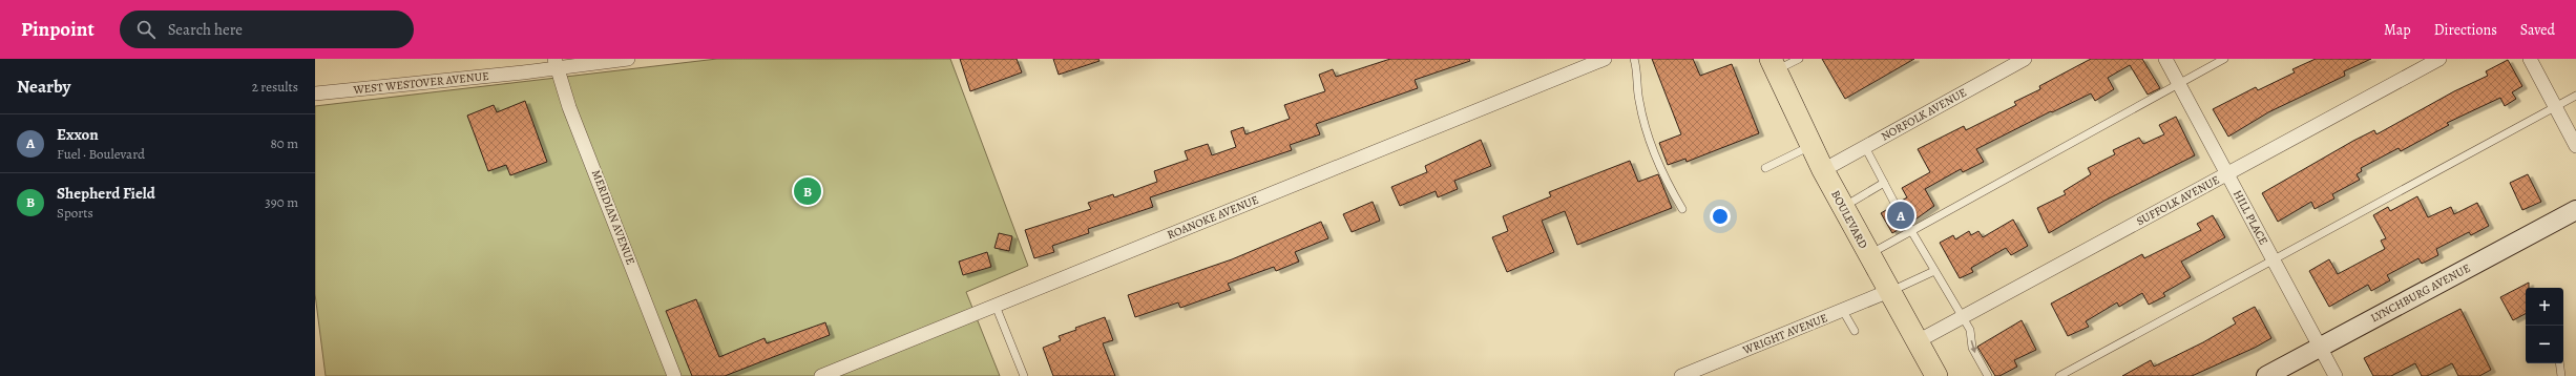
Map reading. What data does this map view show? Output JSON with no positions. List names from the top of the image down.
{
  "streets": {
    "main road": ["BOULEVARD"],
    "street": [
      "WEST WESTOVER AVENUE",
      "NORFOLK AVENUE",
      "SUFFOLK AVENUE",
      "MERIDIAN AVENUE",
      "ROANOKE AVENUE",
      "HILL PLACE",
      "LYNCHBURG AVENUE",
      "WRIGHT AVENUE"
    ]
  },
  "crossings": [
    ["WEST WESTOVER AVENUE", "MERIDIAN AVENUE"],
    ["NORFOLK AVENUE", "BOULEVARD"],
    ["SUFFOLK AVENUE", "HILL PLACE"],
    ["SUFFOLK AVENUE", "BOULEVARD"],
    ["HILL PLACE", "LYNCHBURG AVENUE"],
    ["BOULEVARD", "WRIGHT AVENUE"]
  ],
  "page": {
    "header": "Pinpoint",
    "search": "Search here",
    "nav": ["Map", "Directions", "Saved"],
    "heading": ["Nearby", "2 results"],
    "list": [
      {
        "mark": "A",
        "name": "Exxon",
        "note": "Fuel · Boulevard",
        "value": "80 m"
      },
      {
        "mark": "B",
        "name": "Shepherd Field",
        "note": "Sports",
        "value": "390 m"
      }
    ],
    "pins": ["B", "A"],
    "map_buttons": ["+", "−"]
  }
}
